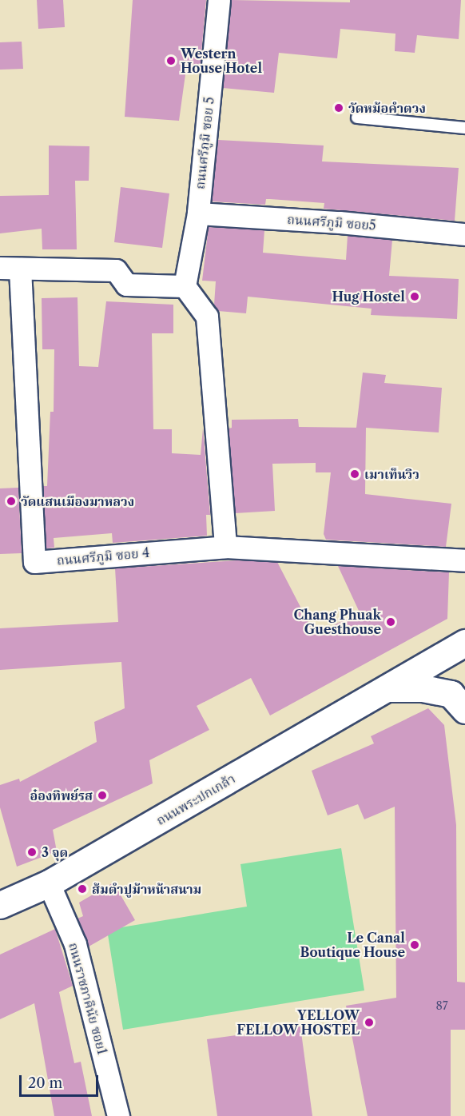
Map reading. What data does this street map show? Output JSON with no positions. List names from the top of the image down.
{
  "streets": {
    "street": [
      "ถนนศรีภูมิ ซอย 5",
      "ถนนศรีภูมิ ซอย5",
      "ถนนศรีภูมิ ซอย 4",
      "ถนนพระปกเกล้า",
      "ถนนราชภาคินัย ซอย1"
    ]
  },
  "crossings": [
    ["ถนนศรีภูมิ ซอย 5", "ถนนศรีภูมิ ซอย5"],
    ["ถนนพระปกเกล้า", "ถนนราชภาคินัย ซอย1"]
  ],
  "places": [
    "Western House Hotel",
    "วัดหม้อคำตวง",
    "Hug Hostel",
    "เมาเท็นวิว",
    "วัดแสนเมืองมาหลวง",
    "Chang Phuak Guesthouse",
    "อ๋องทิพย์รส",
    "3 จุด",
    "ส้มตำปูม้าหน้าสนาม",
    "Le Canal Boutique House",
    "YELLOW FELLOW HOSTEL"
  ],
  "house_numbers": ["87"],
  "scale_bar": "20 m"
}
